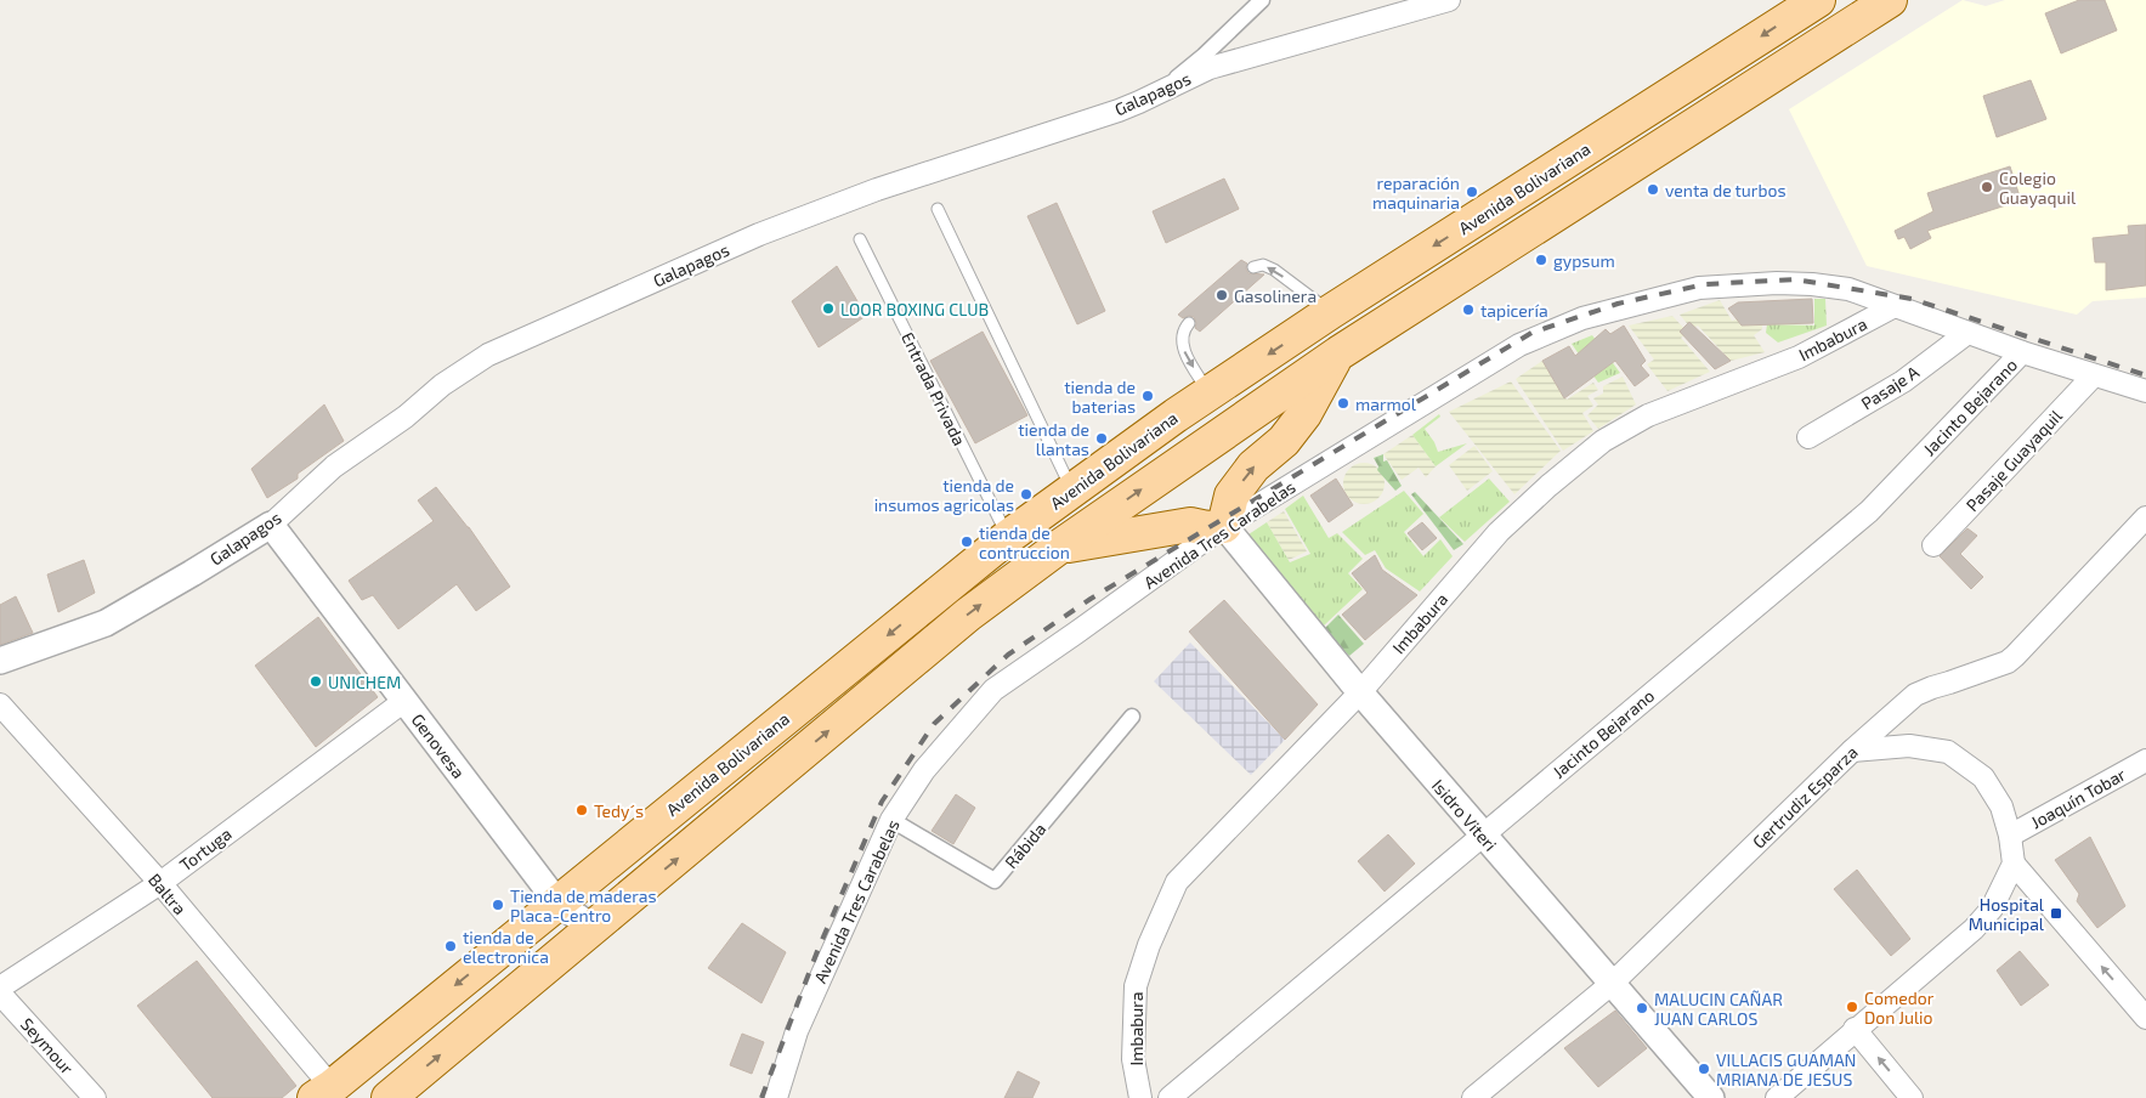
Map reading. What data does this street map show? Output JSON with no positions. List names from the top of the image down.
{
  "streets": {
    "main road": ["Avenida Bolivariana"],
    "street": [
      "Galapagos",
      "Imbabura",
      "Pasaje A",
      "Jacinto Bejarano",
      "Pasaje Guayaquil",
      "Avenida Tres Carabelas",
      "Genovesa",
      "Gertrudiz Esparza",
      "Joaquín Tobar",
      "Isidro Viteri",
      "Rábida",
      "Tortuga",
      "Baltra",
      "Seymour"
    ],
    "lane": ["Entrada Privada"]
  },
  "crossings": [
    ["Galapagos", "Genovesa"],
    ["Avenida Bolivariana", "Entrada Privada"],
    ["Avenida Bolivariana", "Genovesa"],
    ["Avenida Bolivariana", "Baltra"],
    ["Imbabura", "Avenida Tres Carabelas"],
    ["Imbabura", "Isidro Viteri"],
    ["Pasaje A", "Avenida Tres Carabelas"],
    ["Jacinto Bejarano", "Avenida Tres Carabelas"],
    ["Jacinto Bejarano", "Isidro Viteri"],
    ["Pasaje Guayaquil", "Avenida Tres Carabelas"],
    ["Avenida Tres Carabelas", "Isidro Viteri"],
    ["Avenida Tres Carabelas", "Rábida"],
    ["Genovesa", "Tortuga"],
    ["Gertrudiz Esparza", "Isidro Viteri"],
    ["Tortuga", "Baltra"]
  ],
  "places": {
    "other": [
      "Colegio Guayaquil",
      "venta de turbos",
      "reparación maquinaria",
      "gypsum",
      "Gasolinera",
      "LOOR BOXING CLUB",
      "tapicería",
      "tienda de baterias",
      "marmol",
      "tienda de llantas",
      "tienda de insumos agricolas",
      "tienda de contruccion",
      "UNICHEM",
      "Tedy´s",
      "Tienda de maderas Placa-Centro",
      "tienda de electronica",
      "Comedor Don Julio",
      "MALUCIN CAÑAR JUAN CARLOS",
      "VILLACIS GUAMAN MRIANA DE JESUS"
    ],
    "transit": ["Hospital Municipal"]
  }
}
